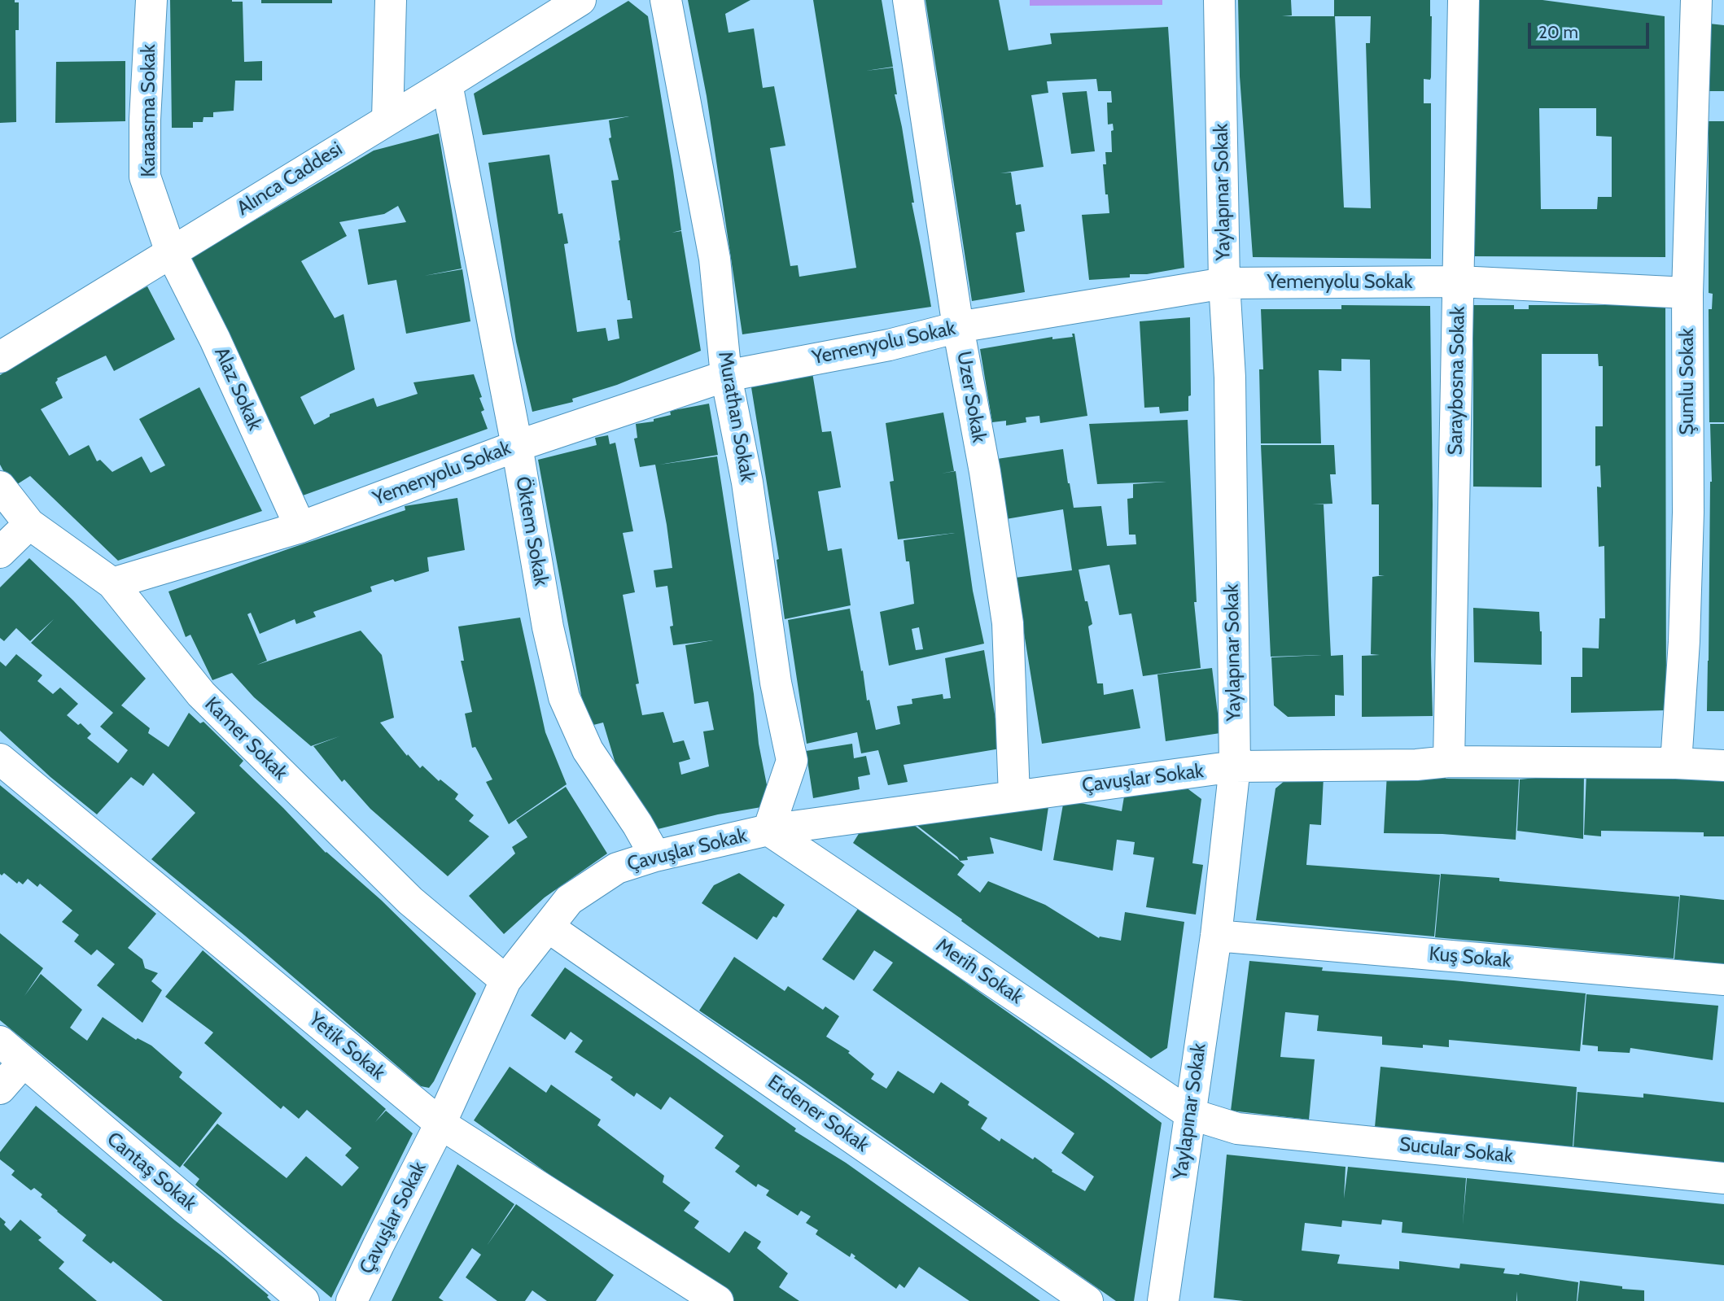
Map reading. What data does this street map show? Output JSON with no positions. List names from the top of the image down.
{
  "streets": {
    "street": [
      "Karaasma Sokak",
      "Alınca Caddesi",
      "Yaylapınar Sokak",
      "Yemenyolu Sokak",
      "Saraybosna Sokak",
      "Şumlu Sokak",
      "Alaz Sokak",
      "Uzer Sokak",
      "Murathan Sokak",
      "Öktem Sokak",
      "Kamer Sokak",
      "Çavuşlar Sokak",
      "Kuş Sokak",
      "Merih Sokak",
      "Yetik Sokak",
      "Erdener Sokak",
      "Sucular Sokak",
      "Cantaş Sokak"
    ]
  },
  "crossings": [
    ["Karaasma Sokak", "Alınca Caddesi"],
    ["Karaasma Sokak", "Alaz Sokak"],
    ["Alınca Caddesi", "Alaz Sokak"],
    ["Alınca Caddesi", "Öktem Sokak"],
    ["Yaylapınar Sokak", "Yemenyolu Sokak"],
    ["Yaylapınar Sokak", "Çavuşlar Sokak"],
    ["Yaylapınar Sokak", "Kuş Sokak"],
    ["Yaylapınar Sokak", "Merih Sokak"],
    ["Yaylapınar Sokak", "Sucular Sokak"],
    ["Yemenyolu Sokak", "Saraybosna Sokak"],
    ["Yemenyolu Sokak", "Şumlu Sokak"],
    ["Yemenyolu Sokak", "Alaz Sokak"],
    ["Yemenyolu Sokak", "Uzer Sokak"],
    ["Yemenyolu Sokak", "Murathan Sokak"],
    ["Yemenyolu Sokak", "Öktem Sokak"],
    ["Yemenyolu Sokak", "Kamer Sokak"],
    ["Saraybosna Sokak", "Çavuşlar Sokak"],
    ["Şumlu Sokak", "Çavuşlar Sokak"],
    ["Uzer Sokak", "Çavuşlar Sokak"],
    ["Murathan Sokak", "Çavuşlar Sokak"],
    ["Murathan Sokak", "Merih Sokak"],
    ["Öktem Sokak", "Çavuşlar Sokak"],
    ["Kamer Sokak", "Çavuşlar Sokak"],
    ["Çavuşlar Sokak", "Merih Sokak"],
    ["Çavuşlar Sokak", "Yetik Sokak"],
    ["Çavuşlar Sokak", "Erdener Sokak"],
    ["Merih Sokak", "Sucular Sokak"]
  ],
  "scale_bar": "20 m"
}
